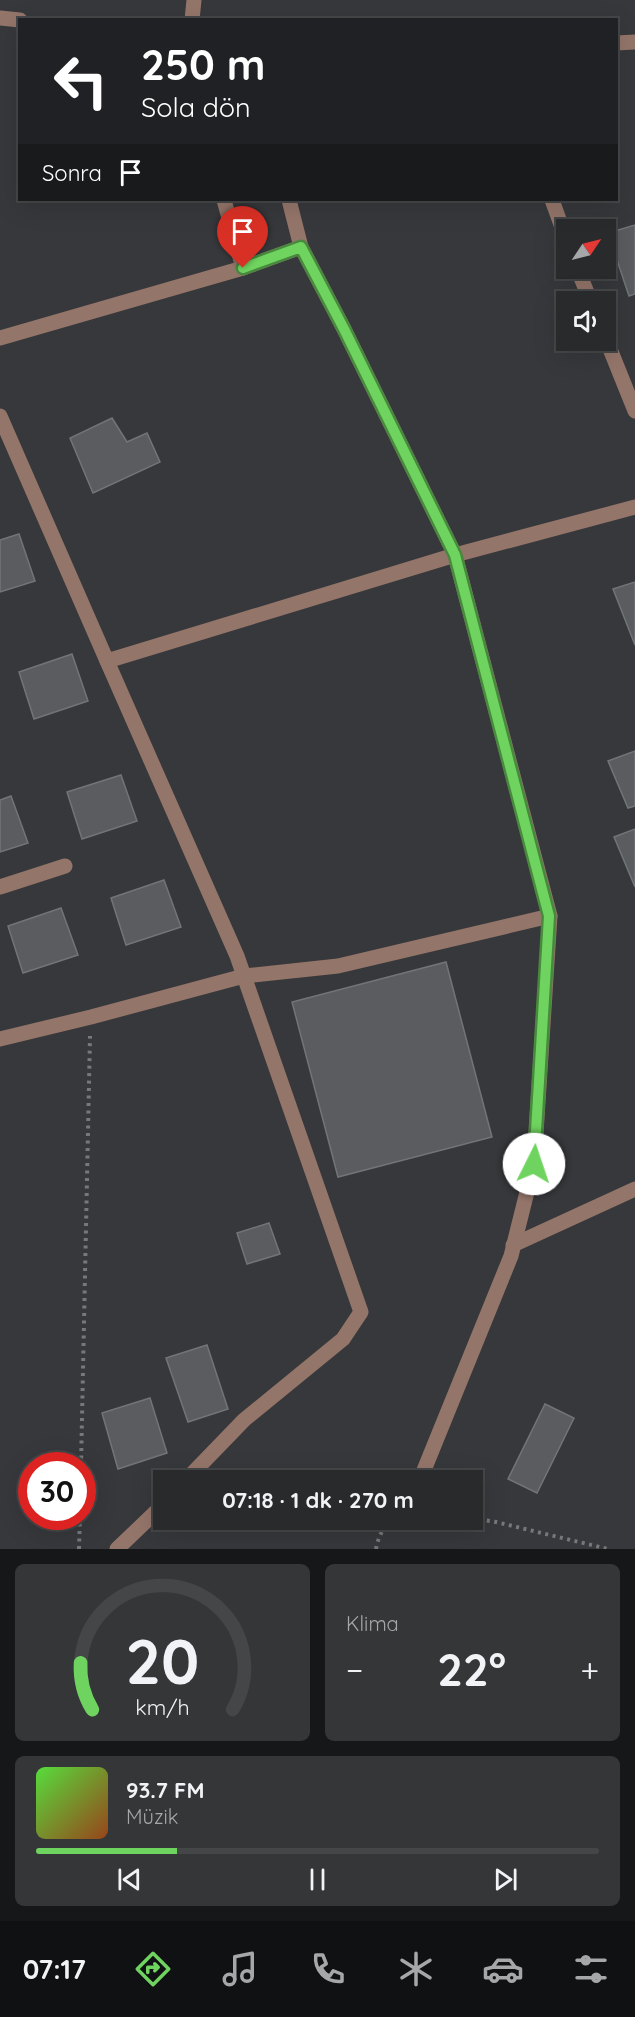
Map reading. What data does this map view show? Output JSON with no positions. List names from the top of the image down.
{
  "north": "top right",
  "page": {
    "turn": ["250 m", "Sola dön"],
    "then": "Sonra",
    "limit": "30",
    "trip": "07:18 · 1 dk · 270 m",
    "tile": "Klima",
    "heat": ["−", "22°", "+"],
    "song": ["93.7 FM", "Müzik"],
    "tabs": "07:17",
    "gauge": ["20", "km/h"]
  }
}
